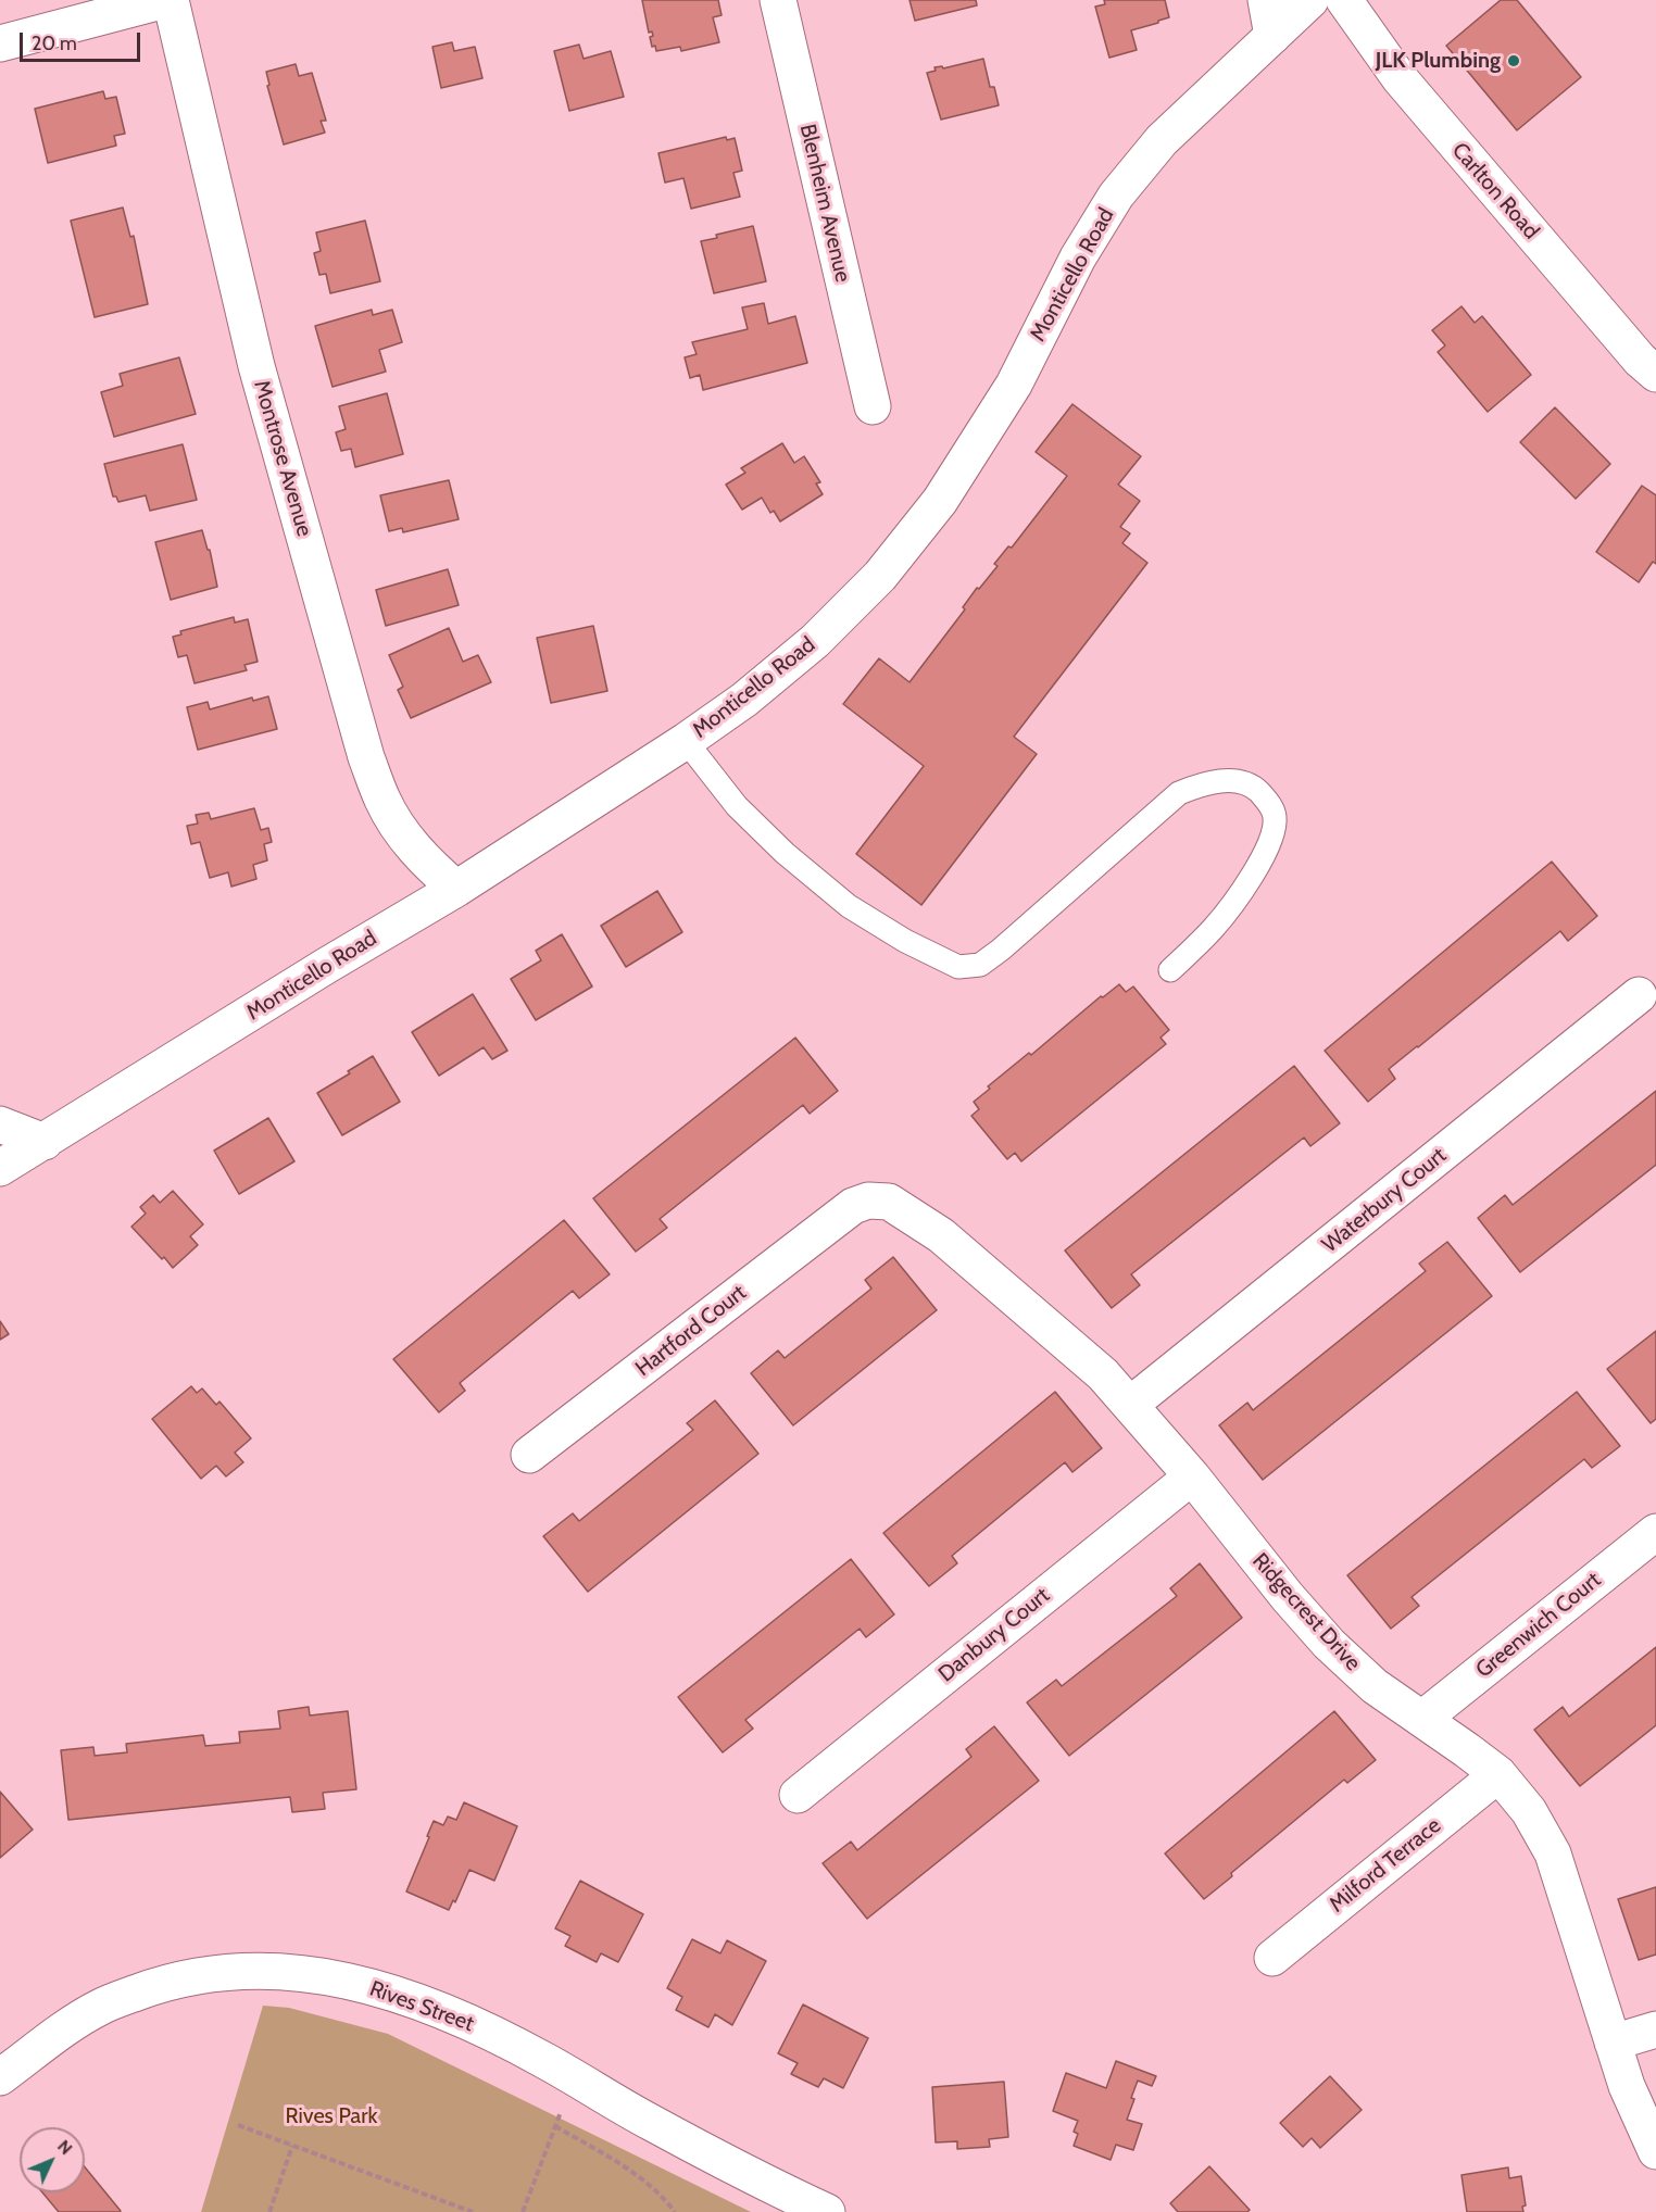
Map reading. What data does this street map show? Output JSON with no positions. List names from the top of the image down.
{
  "streets": {
    "street": [
      "Carlton Road",
      "Blenheim Avenue",
      "Monticello Road",
      "Montrose Avenue",
      "Waterbury Court",
      "Hartford Court",
      "Ridgecrest Drive",
      "Greenwich Court",
      "Danbury Court",
      "Milford Terrace",
      "Rives Street"
    ]
  },
  "crossings": [
    ["Monticello Road", "Montrose Avenue"],
    ["Waterbury Court", "Ridgecrest Drive"],
    ["Hartford Court", "Ridgecrest Drive"],
    ["Ridgecrest Drive", "Greenwich Court"],
    ["Ridgecrest Drive", "Danbury Court"],
    ["Ridgecrest Drive", "Milford Terrace"]
  ],
  "parks": ["Rives Park"],
  "places": ["JLK Plumbing"],
  "scale_bar": "20 m",
  "north": "top right"
}
